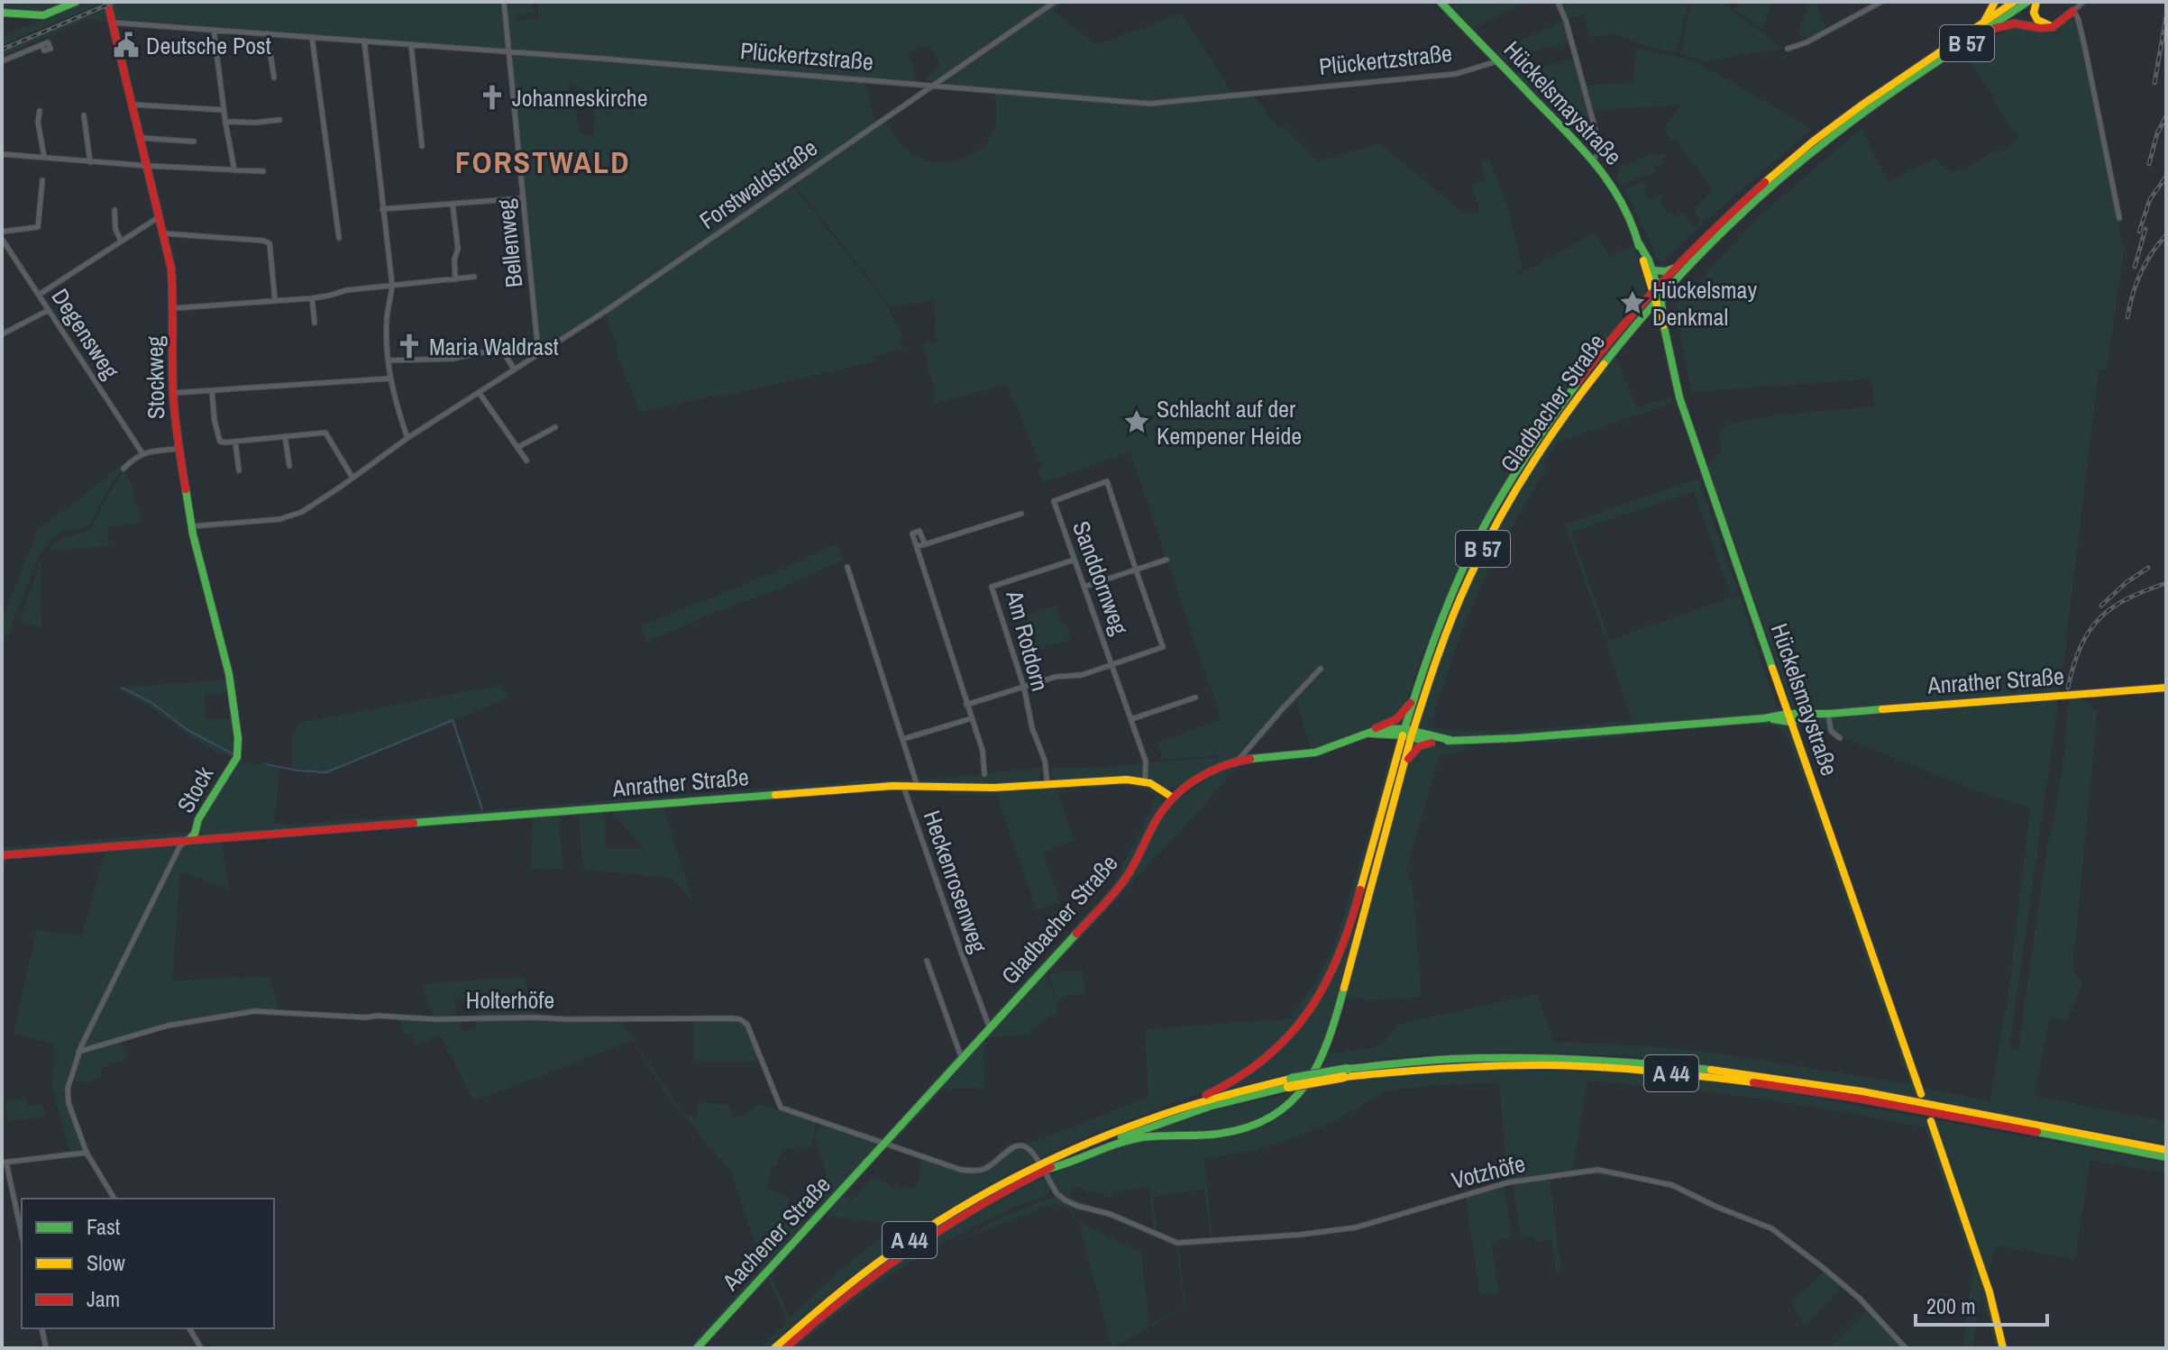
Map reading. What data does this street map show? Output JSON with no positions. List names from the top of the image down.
{
  "streets": {
    "main road": [
      "B 57",
      "Hückelsmaystraße",
      "Stockweg",
      "Gladbacher Straße",
      "Anrather Straße",
      "Stock",
      "A 44",
      "Aachener Straße"
    ],
    "street": [
      "Plückertzstraße",
      "Forstwaldstraße",
      "Bellenweg",
      "Degensweg",
      "Sanddornweg",
      "Am Rotdorn",
      "Heckenrosenweg",
      "Holterhöfe",
      "Votzhöfe"
    ]
  },
  "crossings": [
    ["Plückertzstraße", "Hückelsmaystraße"],
    ["Plückertzstraße", "Forstwaldstraße"],
    ["Plückertzstraße", "Bellenweg"],
    ["Plückertzstraße", "Stockweg"],
    ["Hückelsmaystraße", "Gladbacher Straße"],
    ["Hückelsmaystraße", "Anrather Straße"],
    ["Forstwaldstraße", "Bellenweg"],
    ["Forstwaldstraße", "Stockweg"],
    ["Stockweg", "Stock"],
    ["Gladbacher Straße", "Anrather Straße"],
    ["Gladbacher Straße", "Heckenrosenweg"],
    ["Gladbacher Straße", "Holterhöfe"],
    ["Gladbacher Straße", "Aachener Straße"],
    ["Sanddornweg", "Am Rotdorn"],
    ["Sanddornweg", "Anrather Straße"],
    ["Am Rotdorn", "Anrather Straße"],
    ["Anrather Straße", "Stock"],
    ["Anrather Straße", "Heckenrosenweg"],
    ["Holterhöfe", "Aachener Straße"],
    ["A 44", "Votzhöfe"]
  ],
  "districts": ["FORSTWALD"],
  "places": {
    "public building": ["Deutsche Post"],
    "church": ["Johanneskirche", "Maria Waldrast"],
    "place": ["Hückelsmay Denkmal", "Schlacht auf der Kempener Heide"]
  },
  "legend": ["Fast", "Slow", "Jam"],
  "scale_bar": "200 m"
}
